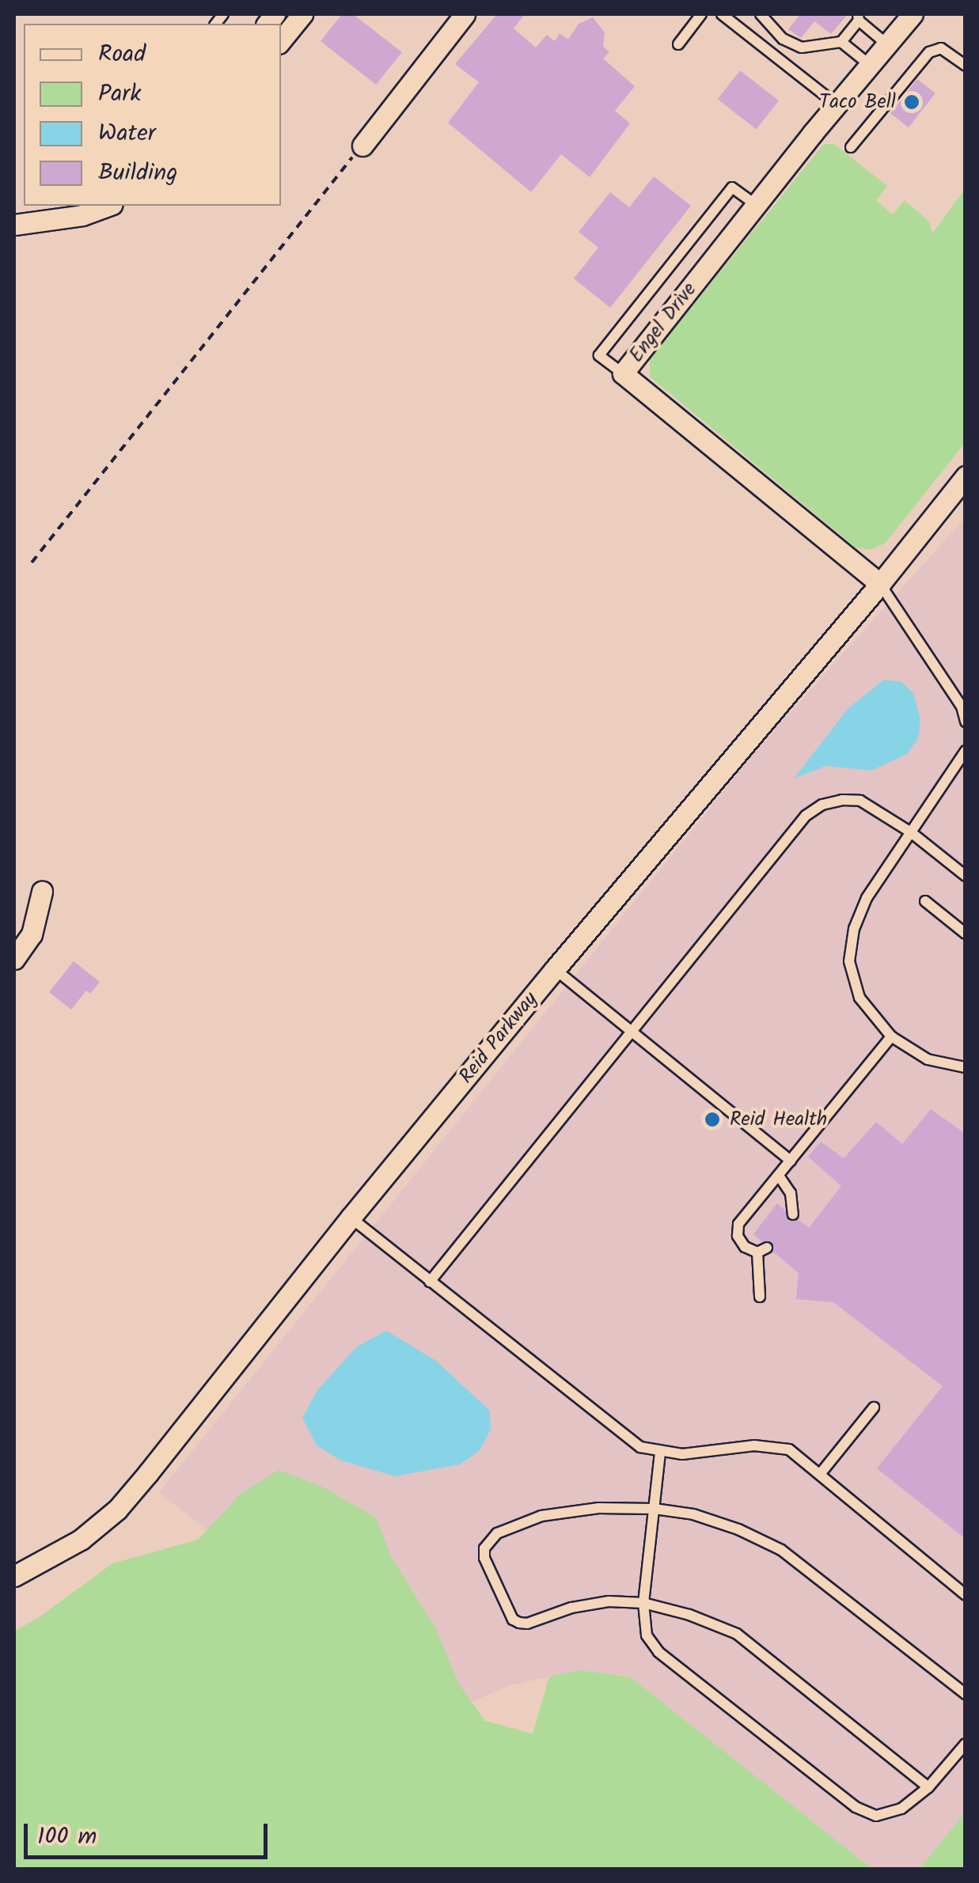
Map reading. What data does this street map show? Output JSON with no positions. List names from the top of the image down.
{
  "streets": {
    "street": ["Engel Drive", "Reid Parkway"]
  },
  "crossings": [
    ["Engel Drive", "Reid Parkway"]
  ],
  "places": ["Taco Bell", "Reid Health"],
  "legend": [
    "Road",
    "Park",
    "Water",
    "Building"
  ],
  "scale_bar": "100 m"
}
